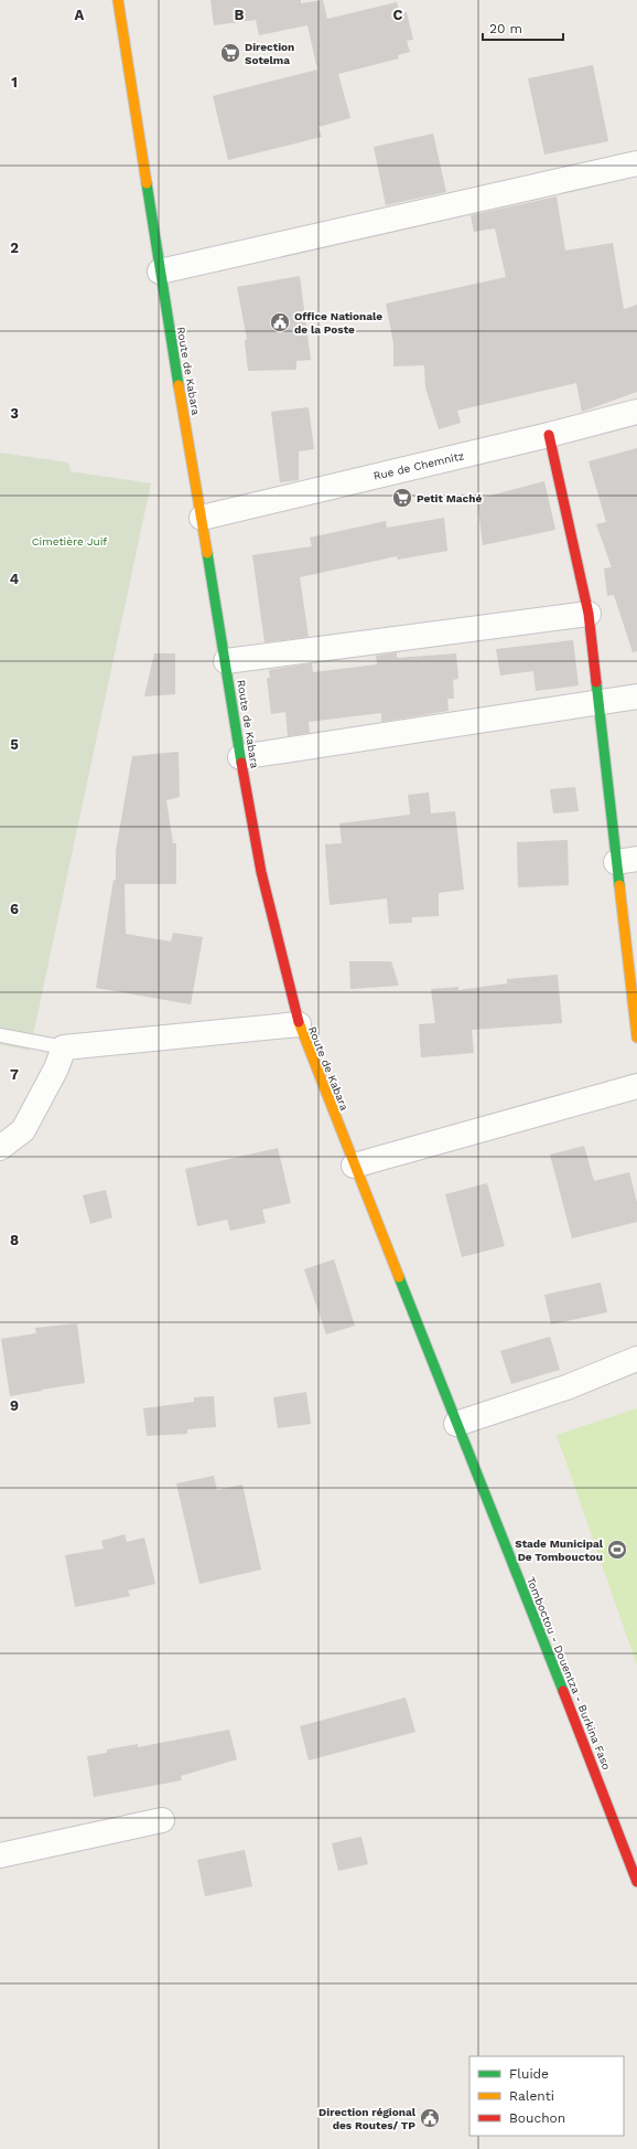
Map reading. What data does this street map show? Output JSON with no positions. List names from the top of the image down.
{
  "streets": {
    "main road": ["Route de Kabara", "Tomboctou - Douentza - Burkina Faso"],
    "street": ["Rue de Chemnitz"]
  },
  "crossings": [
    ["Route de Kabara", "Rue de Chemnitz"],
    ["Route de Kabara", "Tomboctou - Douentza - Burkina Faso"]
  ],
  "parks": ["Cimetière Juif"],
  "places": {
    "supermarket": ["Direction Sotelma", "Petit Maché"],
    "public building": ["Office Nationale de la Poste", "Direction régional des Routes/ TP"],
    "sports": ["Stade Municipal De Tombouctou"]
  },
  "legend": ["Fluide", "Ralenti", "Bouchon"],
  "scale_bar": "20 m",
  "grid": {
    "columns": ["A", "B", "C"],
    "rows": [
      "1",
      "2",
      "3",
      "4",
      "5",
      "6",
      "7",
      "8",
      "9"
    ]
  }
}
